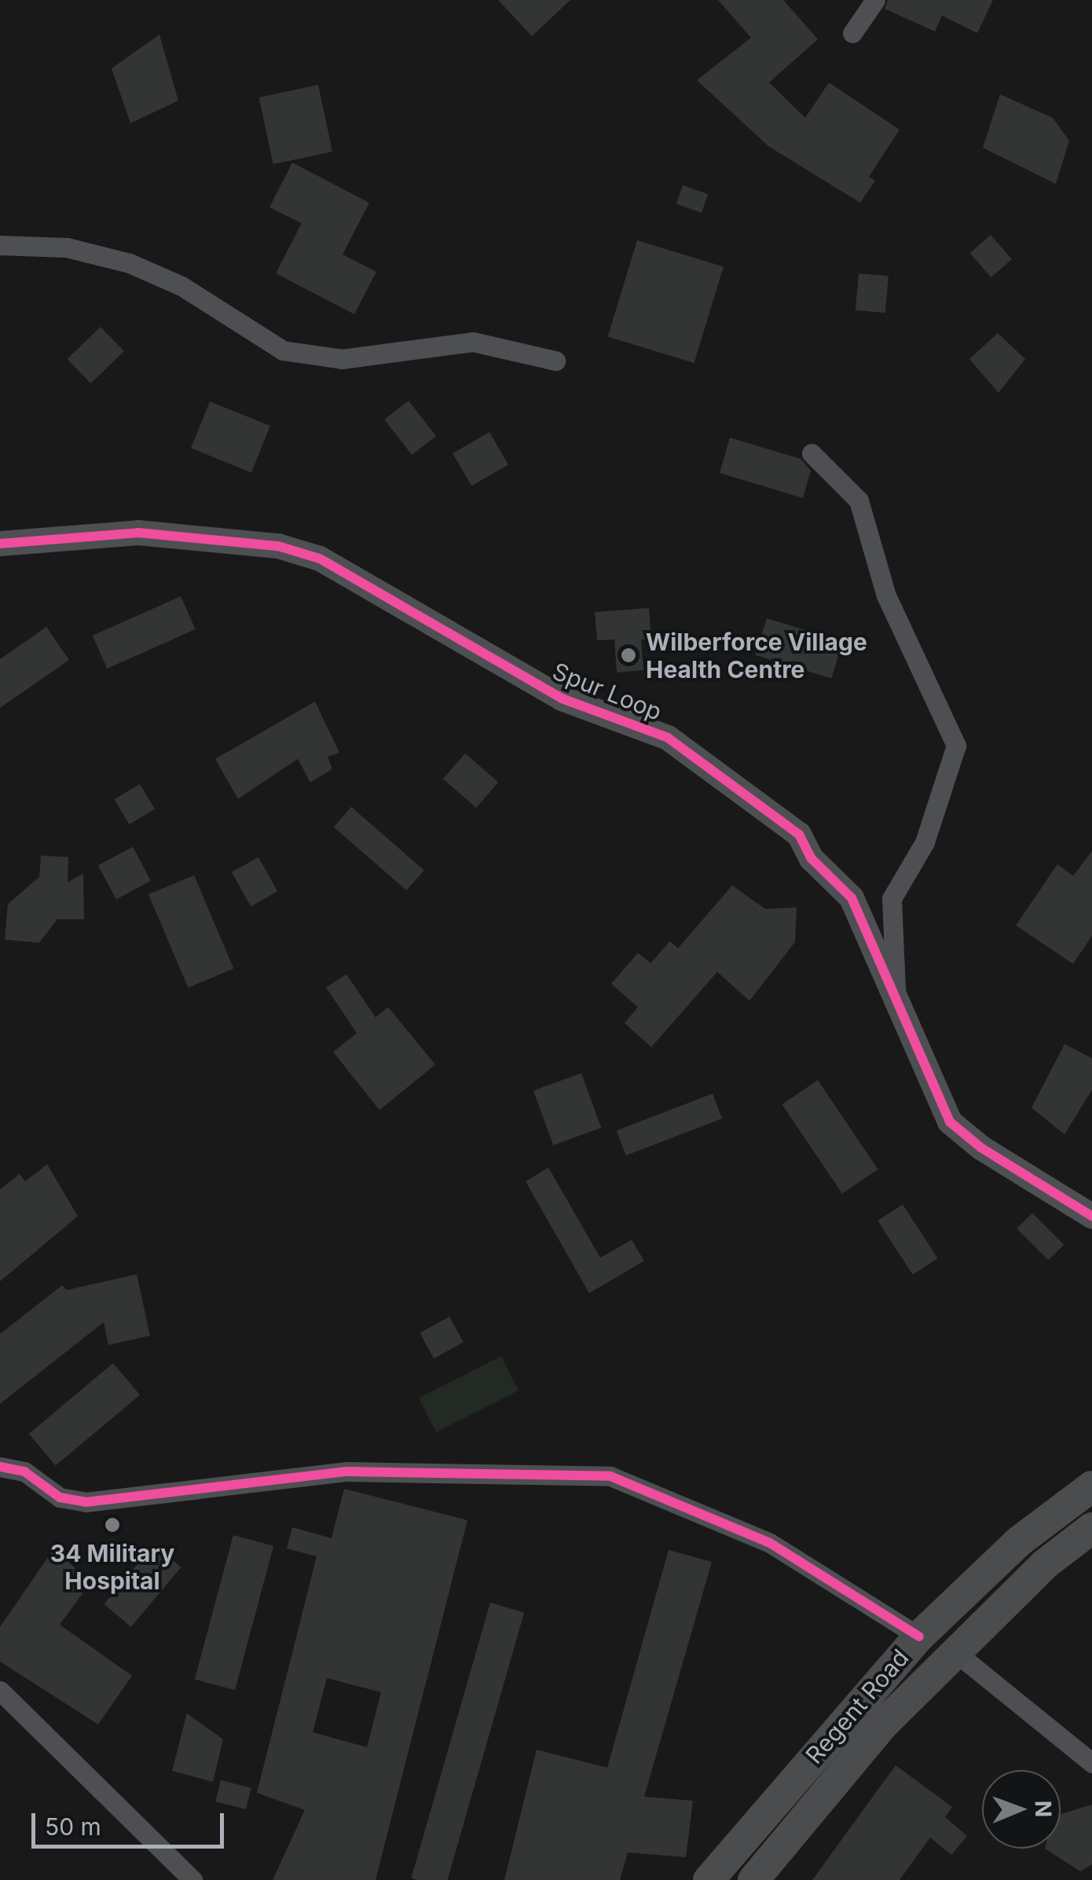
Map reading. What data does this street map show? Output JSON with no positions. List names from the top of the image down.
{
  "streets": {
    "main road": ["Regent Road"],
    "street": ["Spur Loop"]
  },
  "places": ["Wilberforce Village Health Centre", "34 Military Hospital"],
  "scale_bar": "50 m",
  "north": "right"
}
